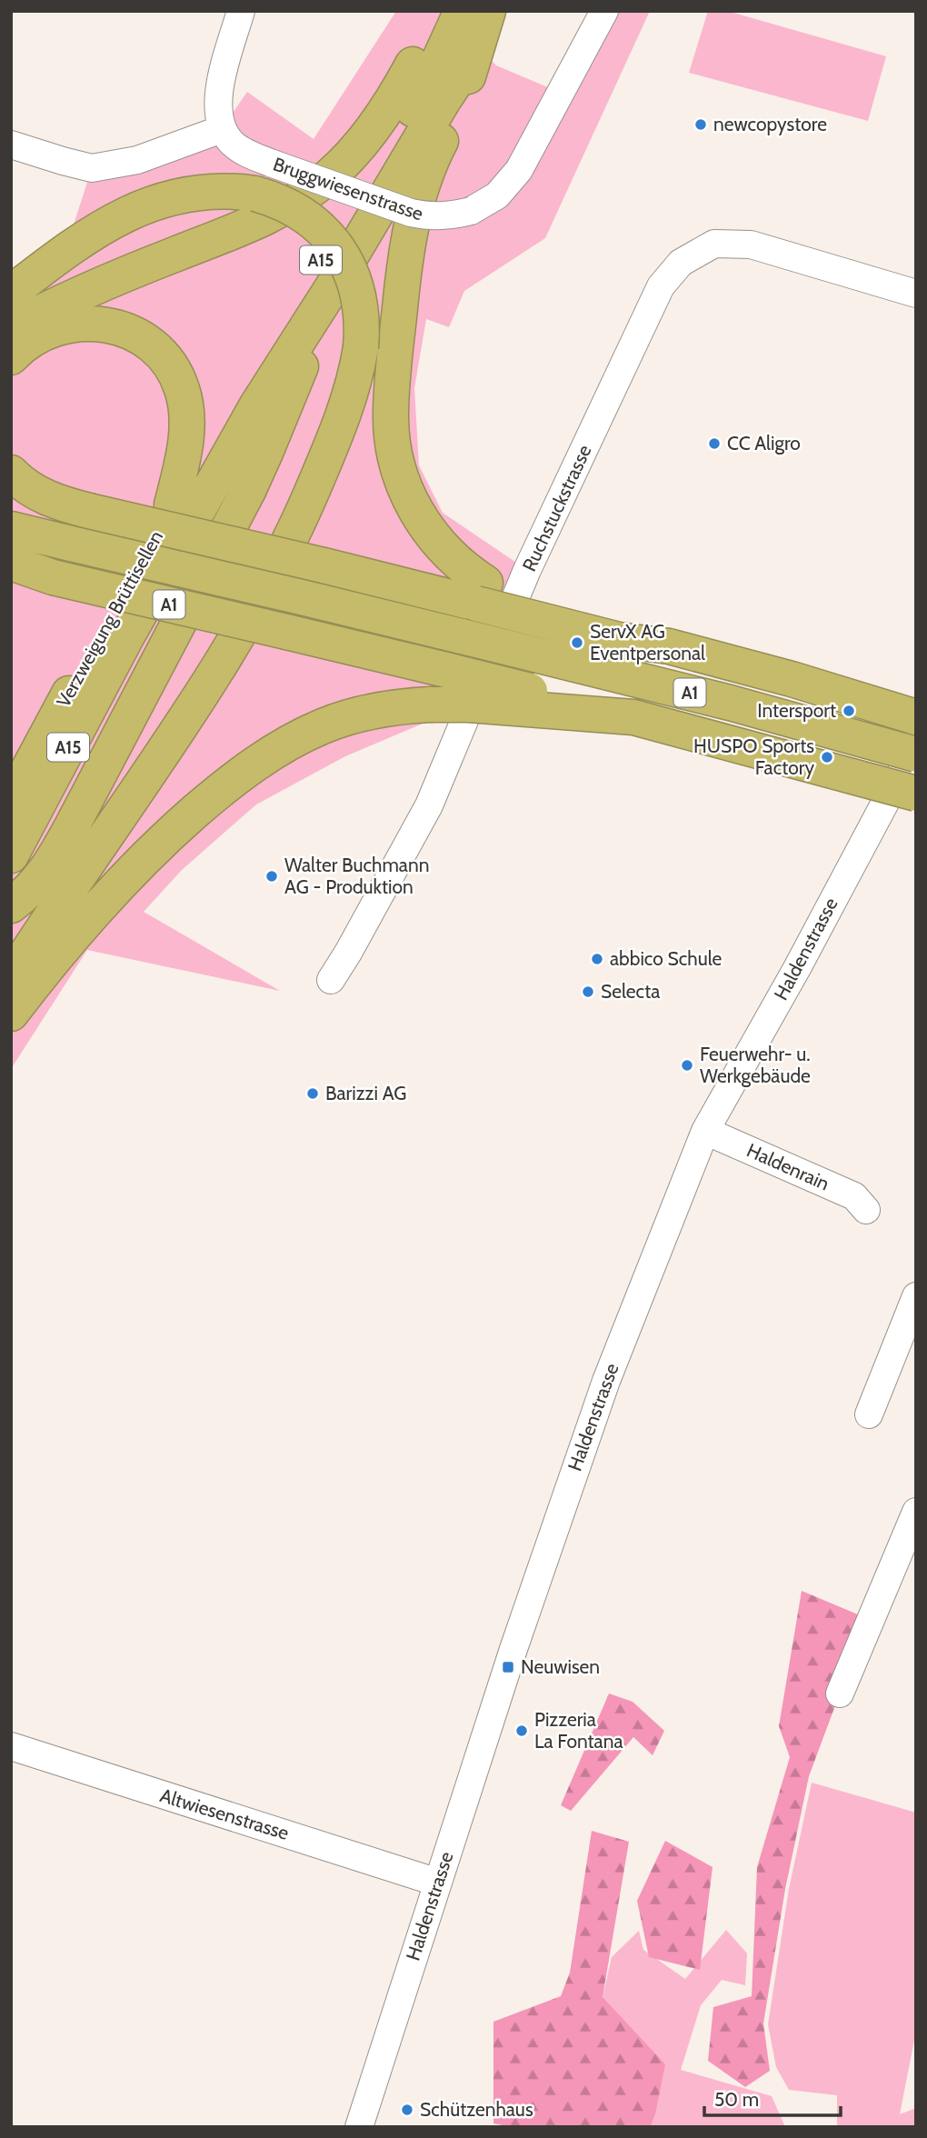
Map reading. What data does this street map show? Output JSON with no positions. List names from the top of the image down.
{
  "streets": {
    "highway": ["A15", "A1", "Verzweigung Brüttisellen"],
    "street": [
      "Bruggwiesenstrasse",
      "Ruchstuckstrasse",
      "Haldenstrasse",
      "Haldenrain",
      "Altwiesenstrasse"
    ]
  },
  "crossings": [
    ["A15", "Verzweigung Brüttisellen"],
    ["Haldenstrasse", "Haldenrain"],
    ["Haldenstrasse", "Altwiesenstrasse"]
  ],
  "places": {
    "other": [
      "newcopystore",
      "CC Aligro",
      "ServX AG Eventpersonal",
      "Intersport",
      "HUSPO Sports Factory",
      "Walter Buchmann AG - Produktion",
      "abbico Schule",
      "Selecta",
      "Feuerwehr- u. Werkgebäude",
      "Barizzi AG",
      "Pizzeria La Fontana",
      "Schützenhaus"
    ],
    "transit": ["Neuwisen"]
  },
  "scale_bar": "50 m"
}
